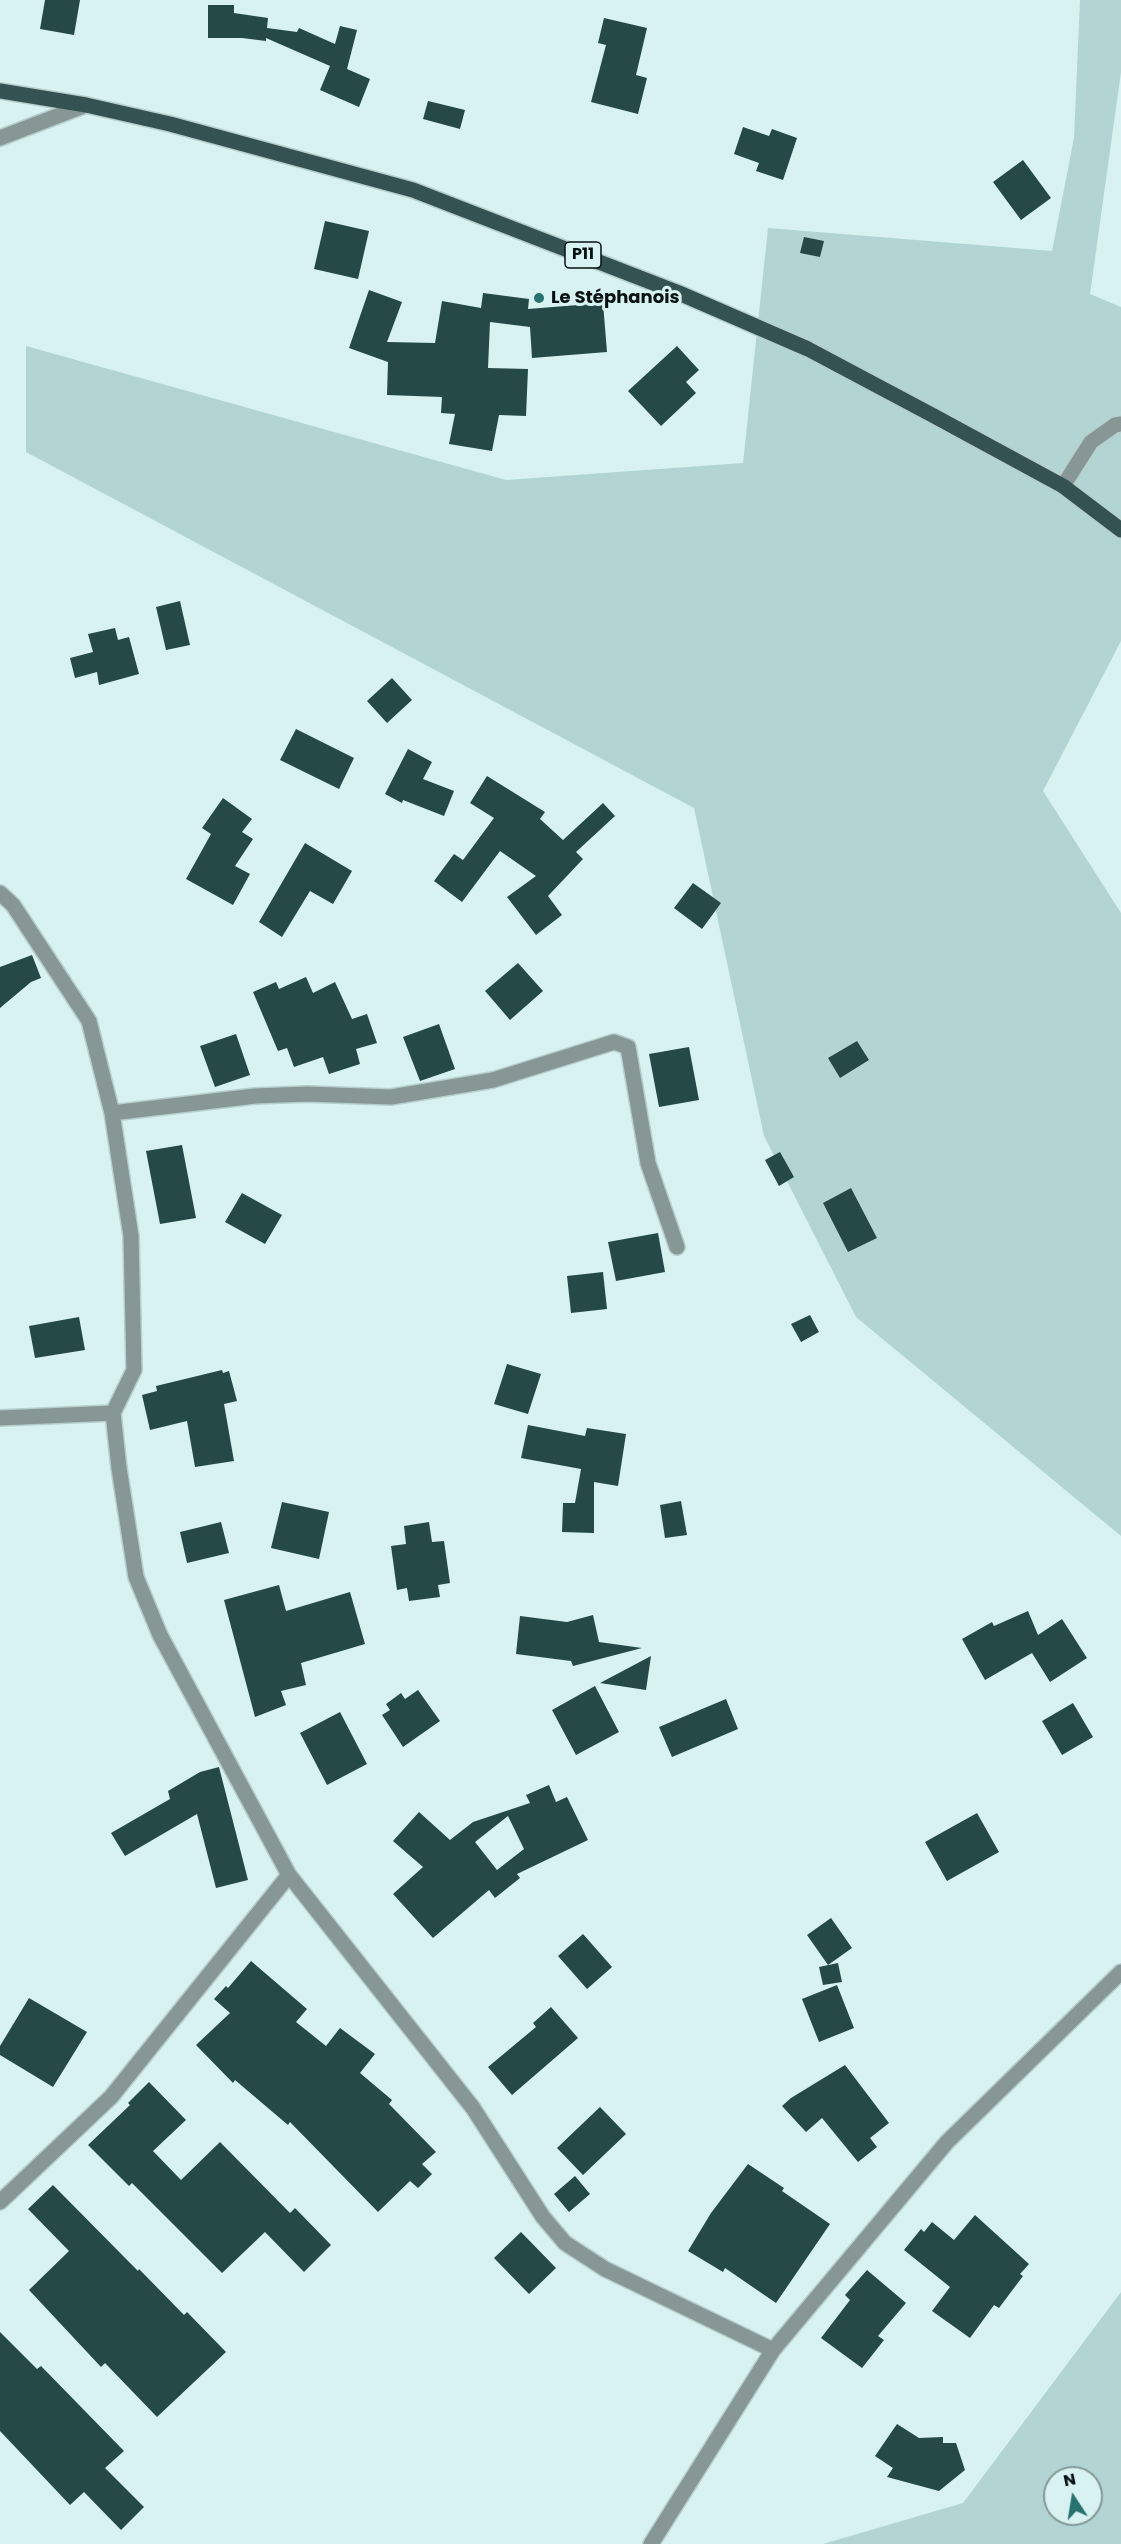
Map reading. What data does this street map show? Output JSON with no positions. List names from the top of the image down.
{
  "streets": {
    "main road": ["P11"]
  },
  "places": ["Le Stéphanois"],
  "north": "top"
}
